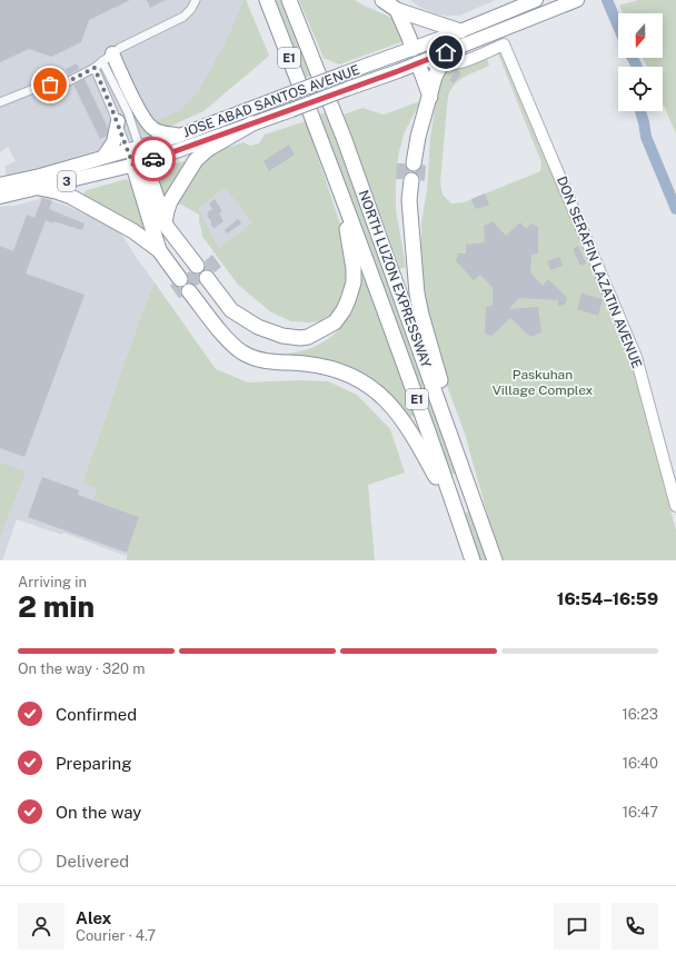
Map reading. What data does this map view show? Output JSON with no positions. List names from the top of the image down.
{
  "streets": {
    "highway": [
      "E1",
      "JOSE ABAD SANTOS AVENUE",
      "3",
      "NORTH LUZON EXPRESSWAY"
    ],
    "main road": ["DON SERAFIN LAZATIN AVENUE"]
  },
  "parks": ["Paskuhan Village Complex"],
  "north": "bottom",
  "page": {
    "heading": ["2 min", "Arriving in", "16:54–16:59"],
    "panel": ["Alex", "Courier · 4.7"],
    "bar": "On the way · 320 m",
    "list": [
      ["Confirmed", "16:23"],
      ["Preparing", "16:40"],
      ["On the way", "16:47"],
      "Delivered"
    ]
  }
}
